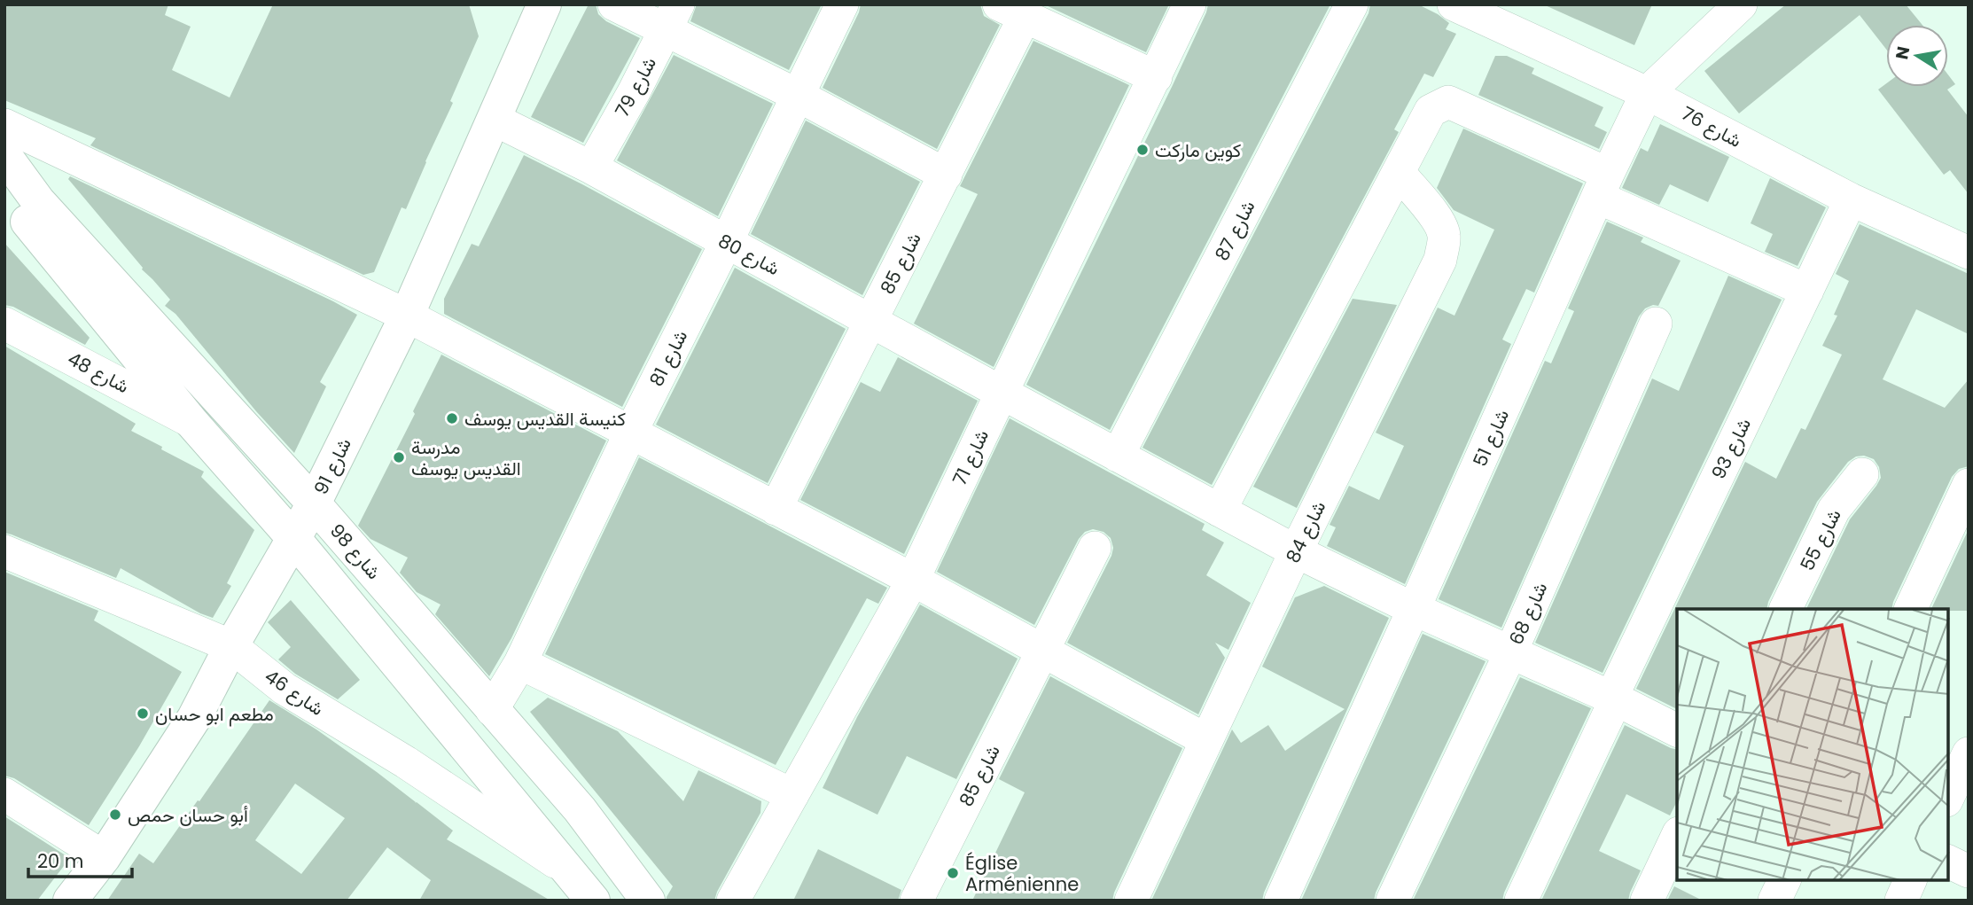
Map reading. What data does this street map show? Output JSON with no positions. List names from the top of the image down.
{
  "streets": {
    "street": [
      "شارع 79",
      "شارع 76",
      "شارع 87",
      "شارع 80",
      "شارع 85",
      "شارع 81",
      "شارع 48",
      "شارع 51",
      "شارع 93",
      "شارع 71",
      "شارع 91",
      "شارع 84",
      "شارع 55",
      "شارع 98",
      "شارع 68",
      "شارع 46"
    ]
  },
  "crossings": [
    ["شارع 79", "شارع 80"],
    ["شارع 76", "شارع 51"],
    ["شارع 76", "شارع 93"],
    ["شارع 87", "شارع 80"],
    ["شارع 80", "شارع 85"],
    ["شارع 80", "شارع 81"],
    ["شارع 80", "شارع 51"],
    ["شارع 80", "شارع 93"],
    ["شارع 80", "شارع 71"],
    ["شارع 80", "شارع 91"],
    ["شارع 80", "شارع 84"],
    ["شارع 80", "شارع 68"],
    ["شارع 81", "شارع 98"],
    ["شارع 48", "شارع 98"],
    ["شارع 91", "شارع 98"],
    ["شارع 91", "شارع 46"],
    ["شارع 98", "شارع 46"]
  ],
  "places": [
    "كوين ماركت",
    "كنيسة القديس يوسف",
    "مدرسة القديس يوسف",
    "مطعم ابو حسان",
    "أبو حسان حمص",
    "Église Arménienne"
  ],
  "scale_bar": "20 m",
  "north": "left"
}
